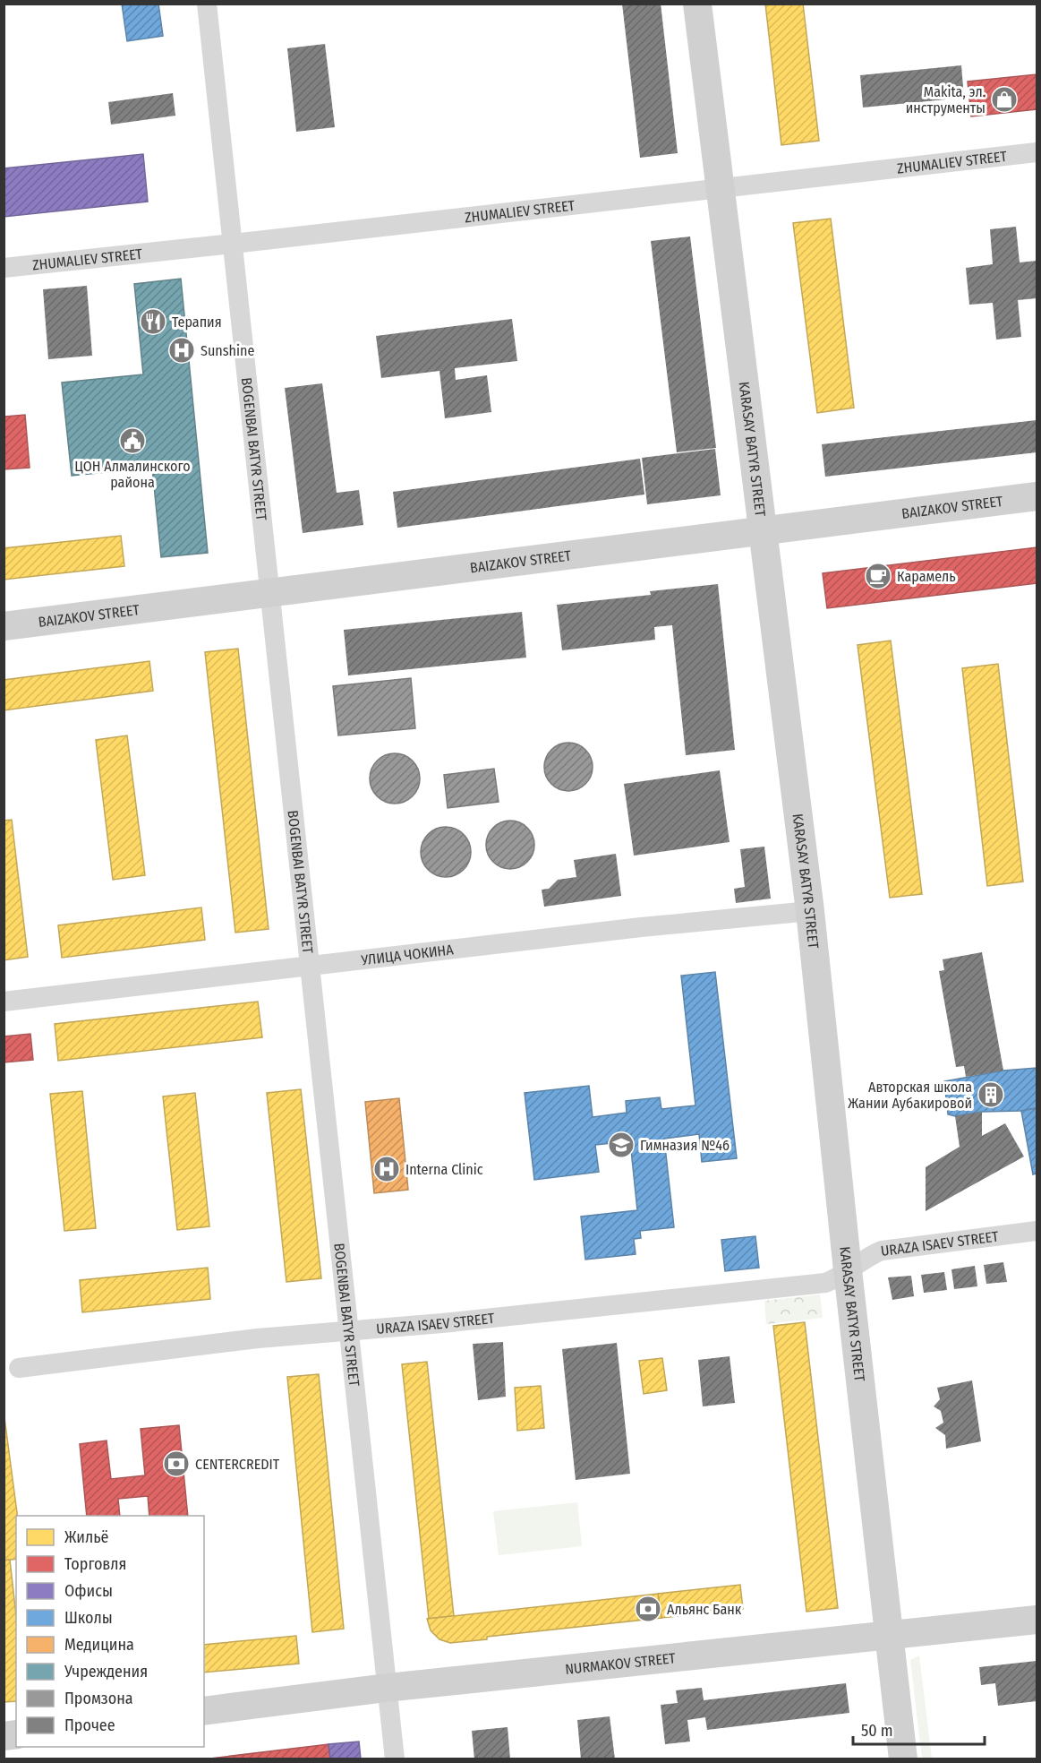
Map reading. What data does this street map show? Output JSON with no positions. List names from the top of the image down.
{
  "streets": {
    "street": [
      "ZHUMALIEV STREET",
      "BOGENBAI BATYR STREET",
      "KARASAY BATYR STREET",
      "BAIZAKOV STREET",
      "УЛИЦА ЧОКИНА",
      "URAZA ISAEV STREET",
      "NURMAKOV STREET"
    ]
  },
  "crossings": [
    ["ZHUMALIEV STREET", "BOGENBAI BATYR STREET"],
    ["ZHUMALIEV STREET", "KARASAY BATYR STREET"],
    ["BOGENBAI BATYR STREET", "BAIZAKOV STREET"],
    ["BOGENBAI BATYR STREET", "УЛИЦА ЧОКИНА"],
    ["BOGENBAI BATYR STREET", "URAZA ISAEV STREET"],
    ["BOGENBAI BATYR STREET", "NURMAKOV STREET"],
    ["KARASAY BATYR STREET", "BAIZAKOV STREET"],
    ["KARASAY BATYR STREET", "УЛИЦА ЧОКИНА"],
    ["KARASAY BATYR STREET", "URAZA ISAEV STREET"],
    ["KARASAY BATYR STREET", "NURMAKOV STREET"]
  ],
  "places": {
    "shop": ["Makita, эл. инструменты"],
    "restaurant": ["Терапия"],
    "hospital": ["Sunshine", "Interna Clinic"],
    "public building": ["ЦОН Алмалинского района"],
    "cafe": ["Карамель"],
    "building": ["Авторская школа Жании Аубакировой"],
    "school or university": ["Гимназия №46"],
    "bank": ["CENTERCREDIT", "Альянс Банк"]
  },
  "legend": [
    "Жильё",
    "Торговля",
    "Офисы",
    "Школы",
    "Медицина",
    "Учреждения",
    "Промзона",
    "Прочее"
  ],
  "scale_bar": "50 m"
}
